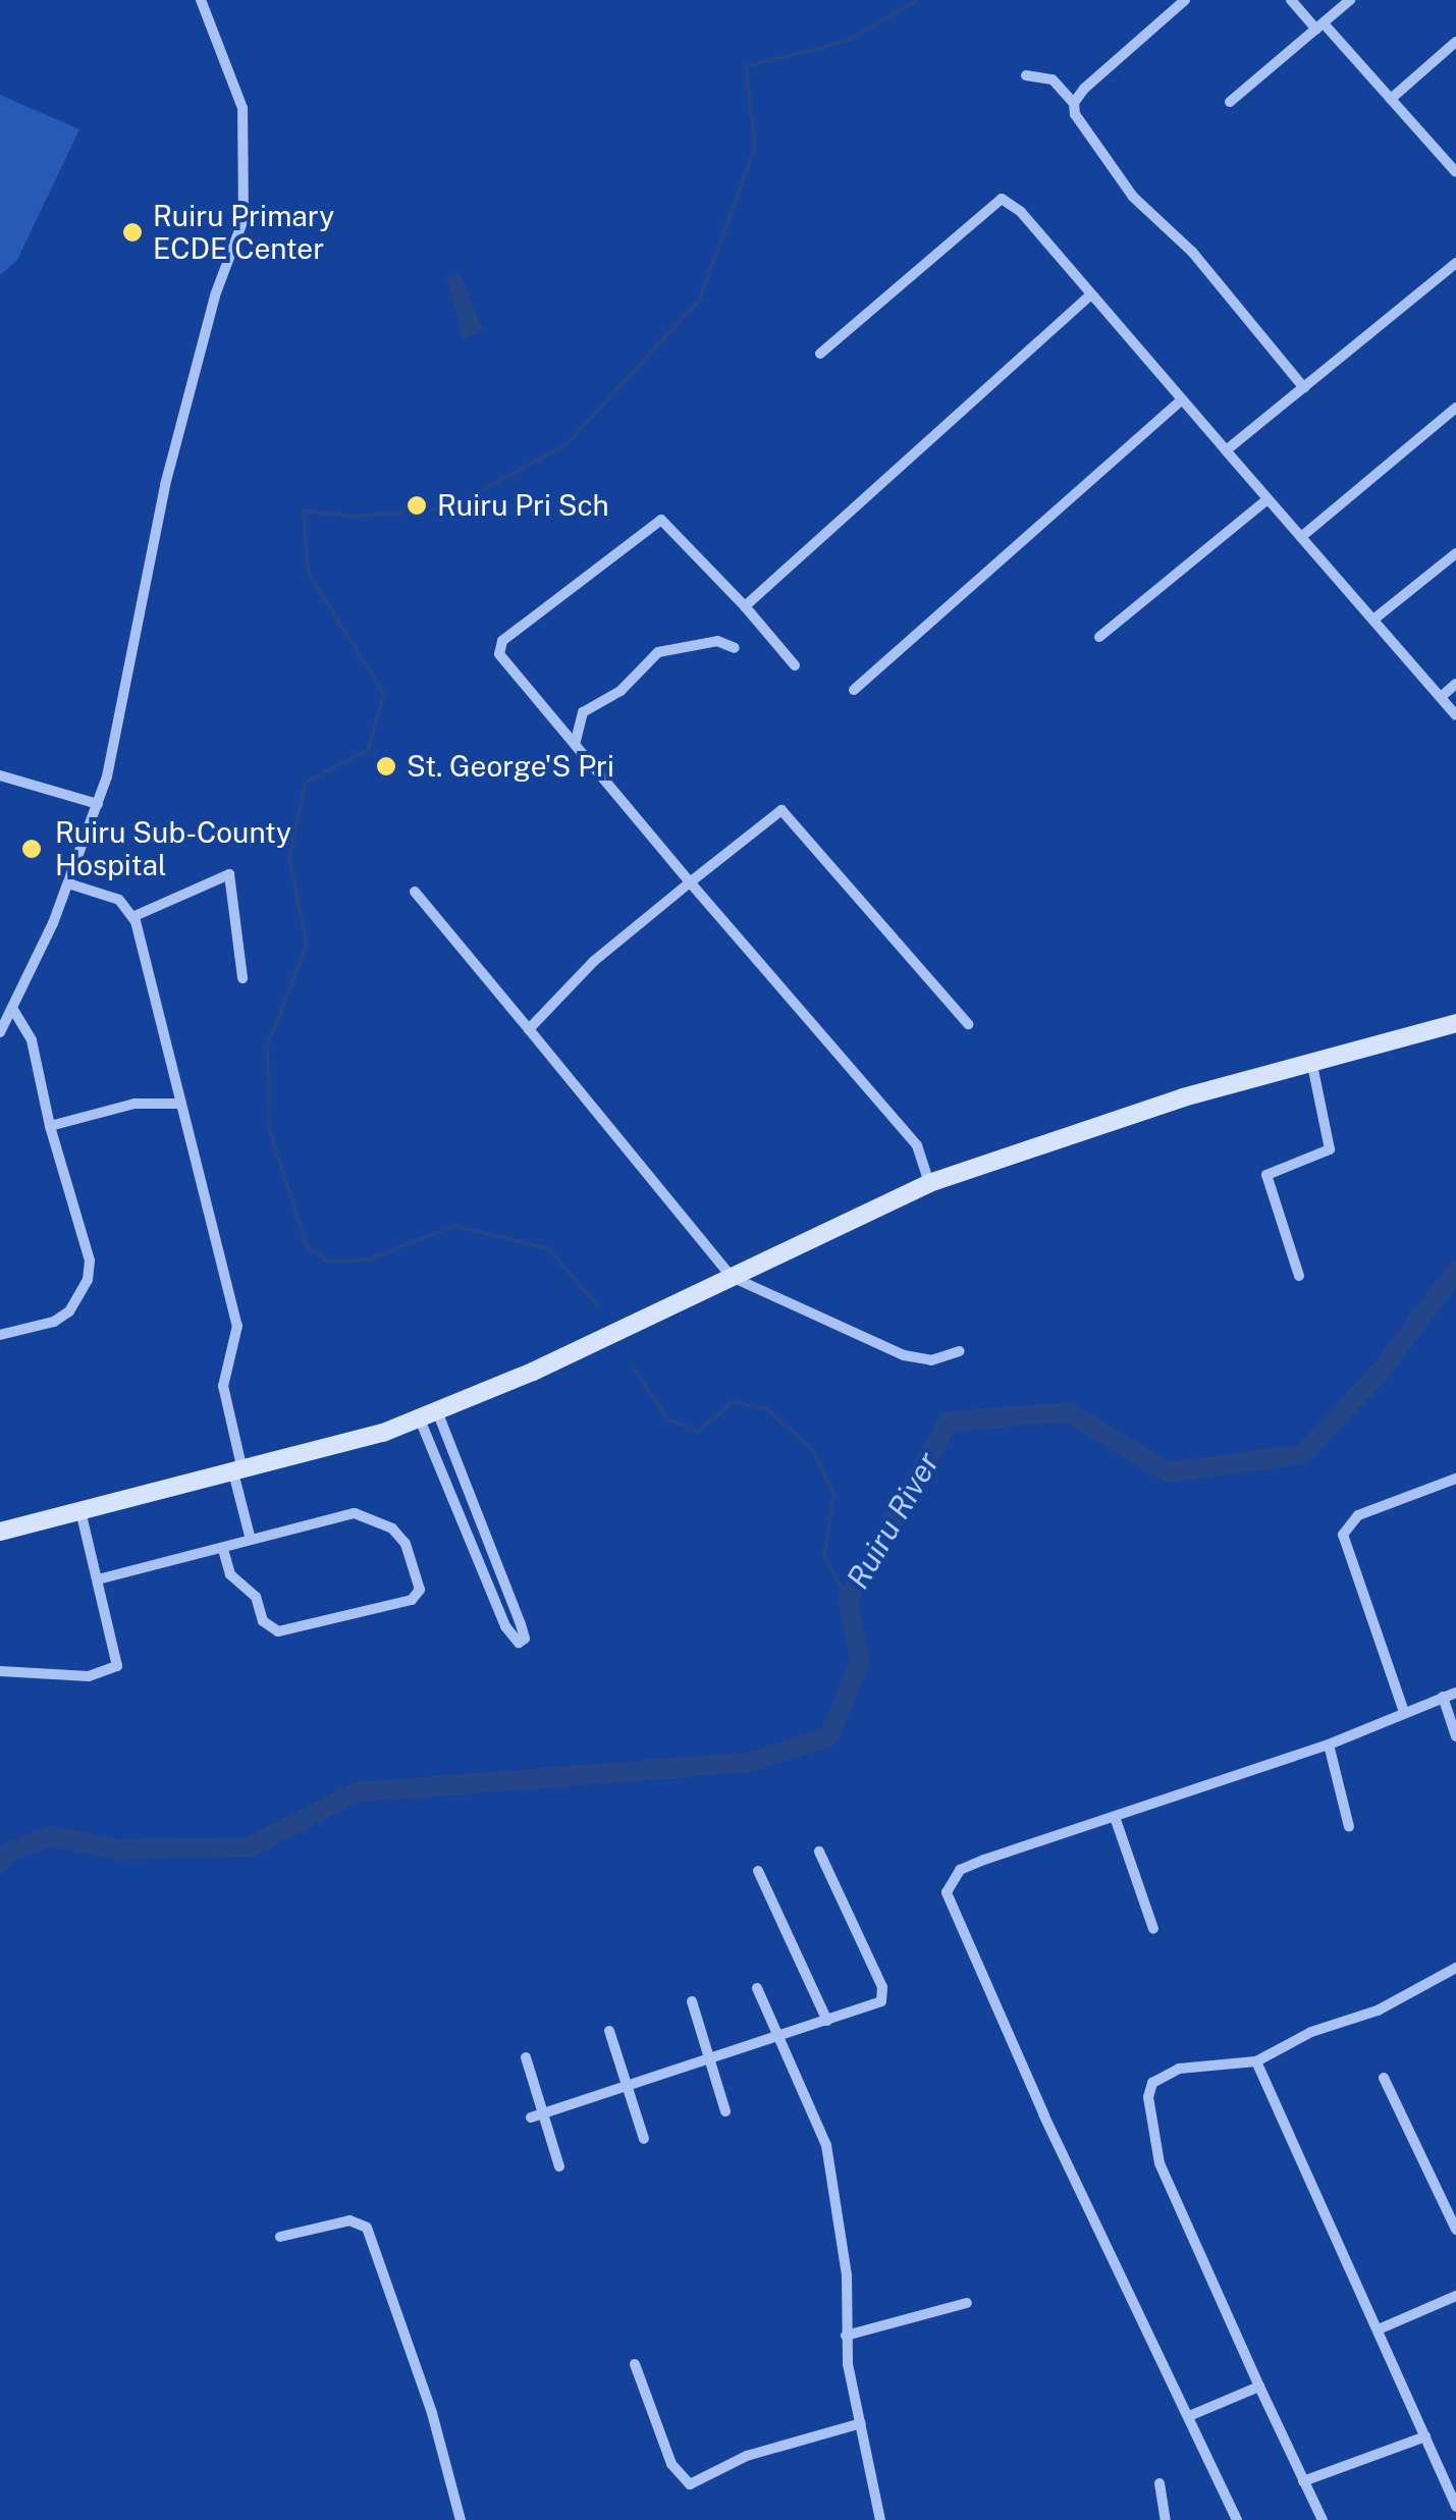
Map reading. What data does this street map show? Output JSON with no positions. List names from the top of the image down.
{
  "water": ["Ruiru River"],
  "places": [
    "Ruiru Primary ECDE Center",
    "Ruiru Pri Sch",
    "St. George'S Pri",
    "Ruiru Sub-County Hospital"
  ]
}
